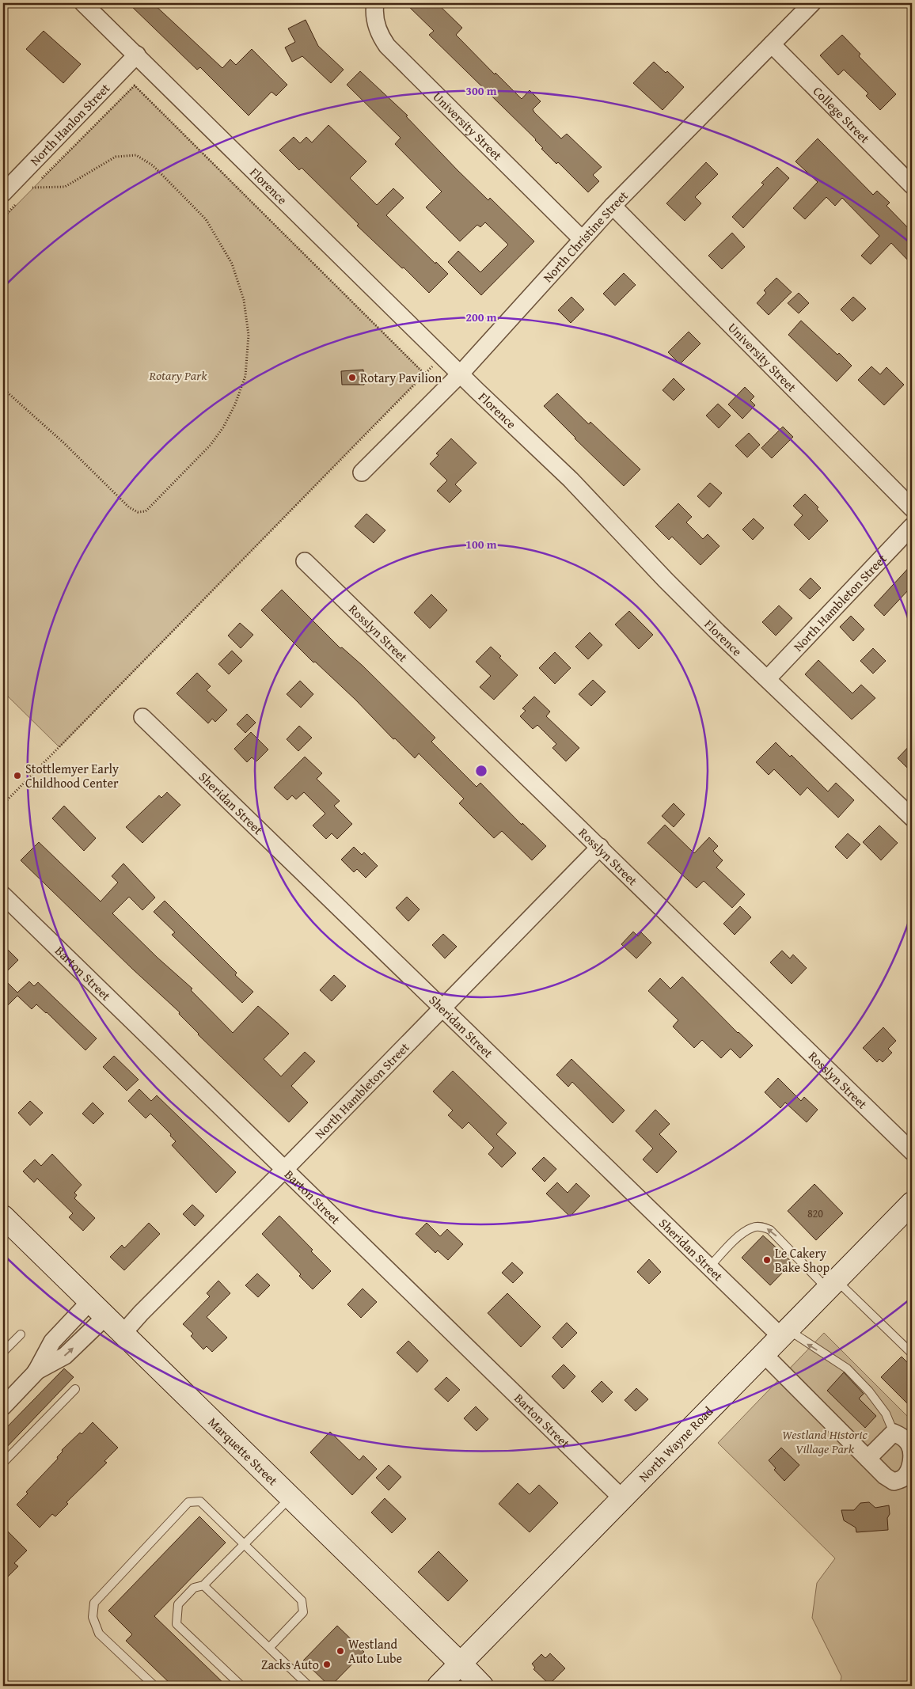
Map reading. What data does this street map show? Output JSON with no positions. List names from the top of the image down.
{
  "streets": {
    "street": [
      "College Street",
      "North Hanlon Street",
      "University Street",
      "Florence",
      "North Christine Street",
      "North Hambleton Street",
      "Rosslyn Street",
      "Sheridan Street",
      "Barton Street",
      "North Wayne Road",
      "Marquette Street"
    ]
  },
  "crossings": [
    ["College Street", "North Christine Street"],
    ["North Hanlon Street", "Florence"],
    ["University Street", "North Christine Street"],
    ["Florence", "North Christine Street"],
    ["Florence", "North Hambleton Street"],
    ["North Hambleton Street", "Rosslyn Street"],
    ["North Hambleton Street", "Sheridan Street"],
    ["North Hambleton Street", "Barton Street"],
    ["North Hambleton Street", "Marquette Street"],
    ["Sheridan Street", "North Wayne Road"],
    ["Barton Street", "North Wayne Road"],
    ["North Wayne Road", "Marquette Street"]
  ],
  "parks": ["Rotary Park", "Westland Historic Village Park"],
  "places": [
    "Rotary Pavilion",
    "Stottlemyer Early Childhood Center",
    "Le Cakery Bake Shop",
    "Westland Auto Lube",
    "Zacks Auto"
  ],
  "house_numbers": ["820"],
  "rings": ["300 m", "200 m", "100 m"]
}
